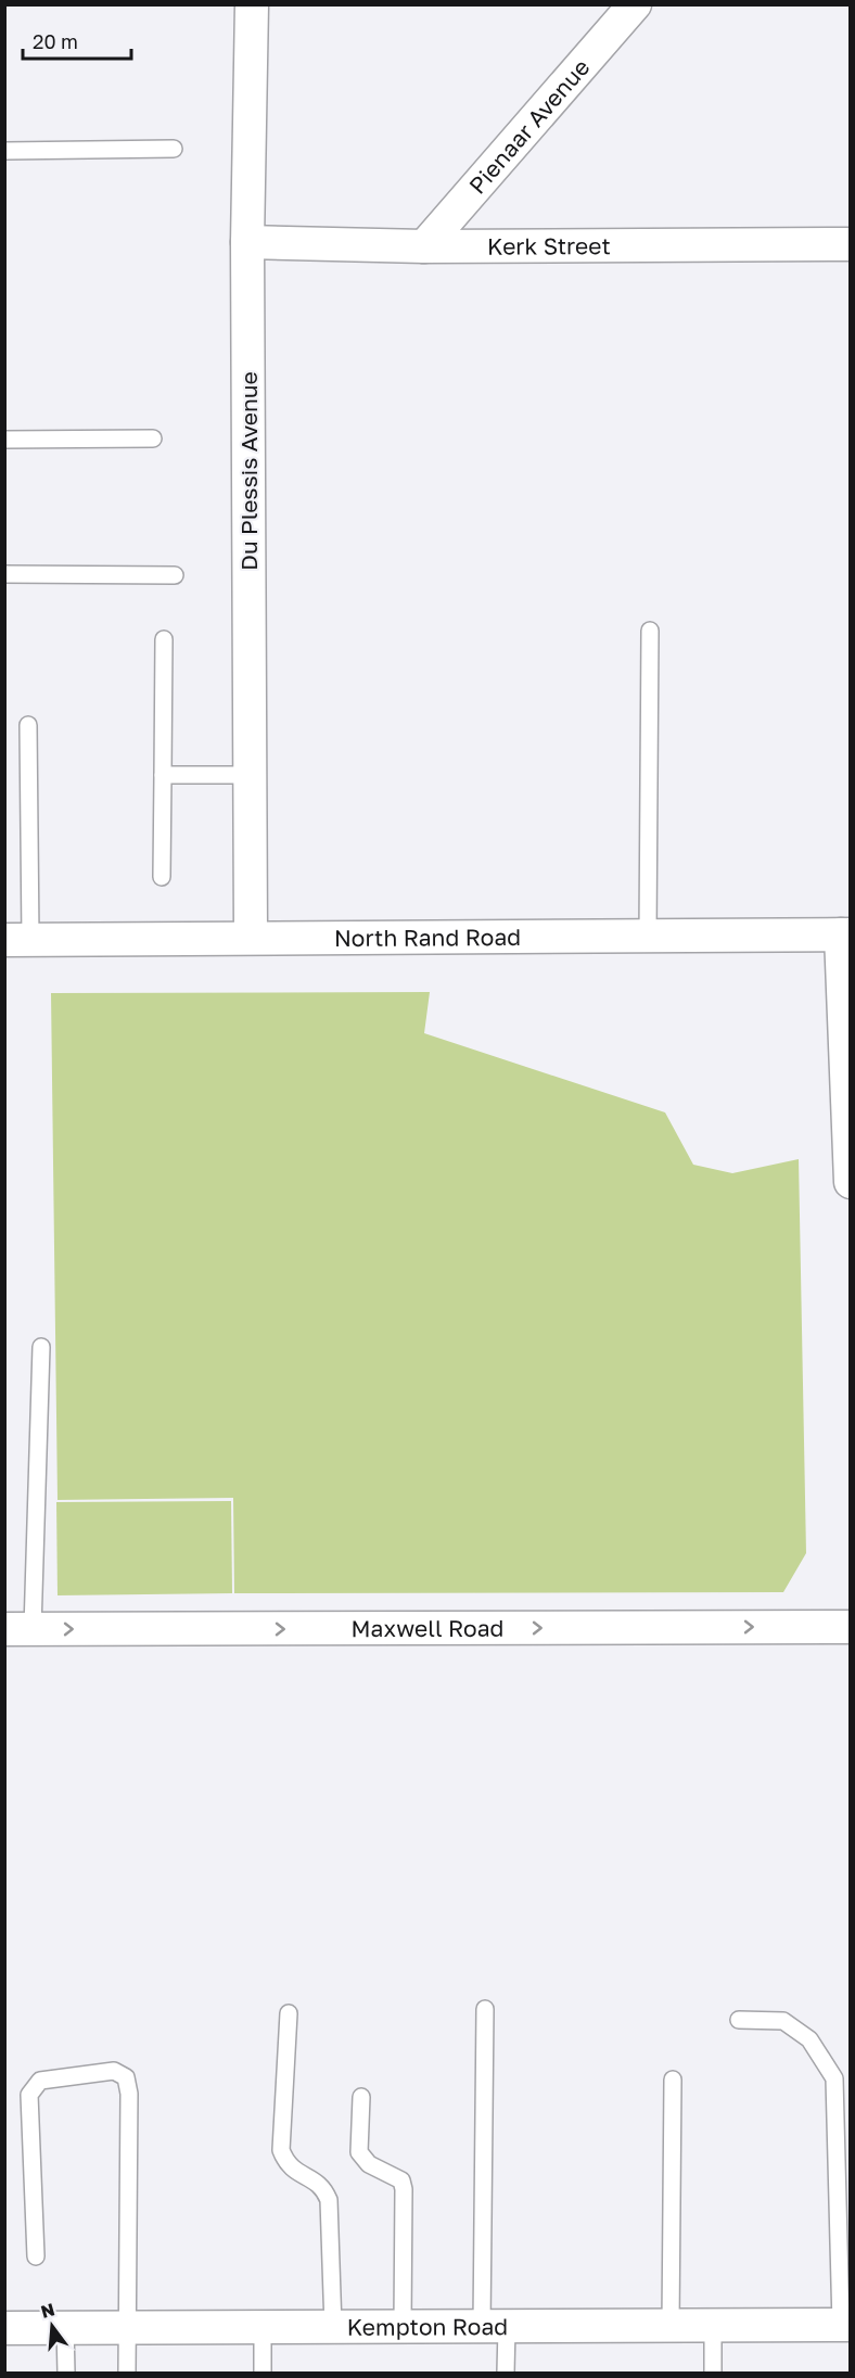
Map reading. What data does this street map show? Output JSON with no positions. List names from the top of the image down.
{
  "streets": {
    "street": [
      "Pienaar Avenue",
      "Kerk Street",
      "Du Plessis Avenue",
      "North Rand Road",
      "Maxwell Road",
      "Kempton Road"
    ]
  },
  "crossings": [
    ["Pienaar Avenue", "Kerk Street"],
    ["Kerk Street", "Du Plessis Avenue"],
    ["Du Plessis Avenue", "North Rand Road"]
  ],
  "one_way": ["Maxwell Road"],
  "scale_bar": "20 m",
  "north": "top"
}
